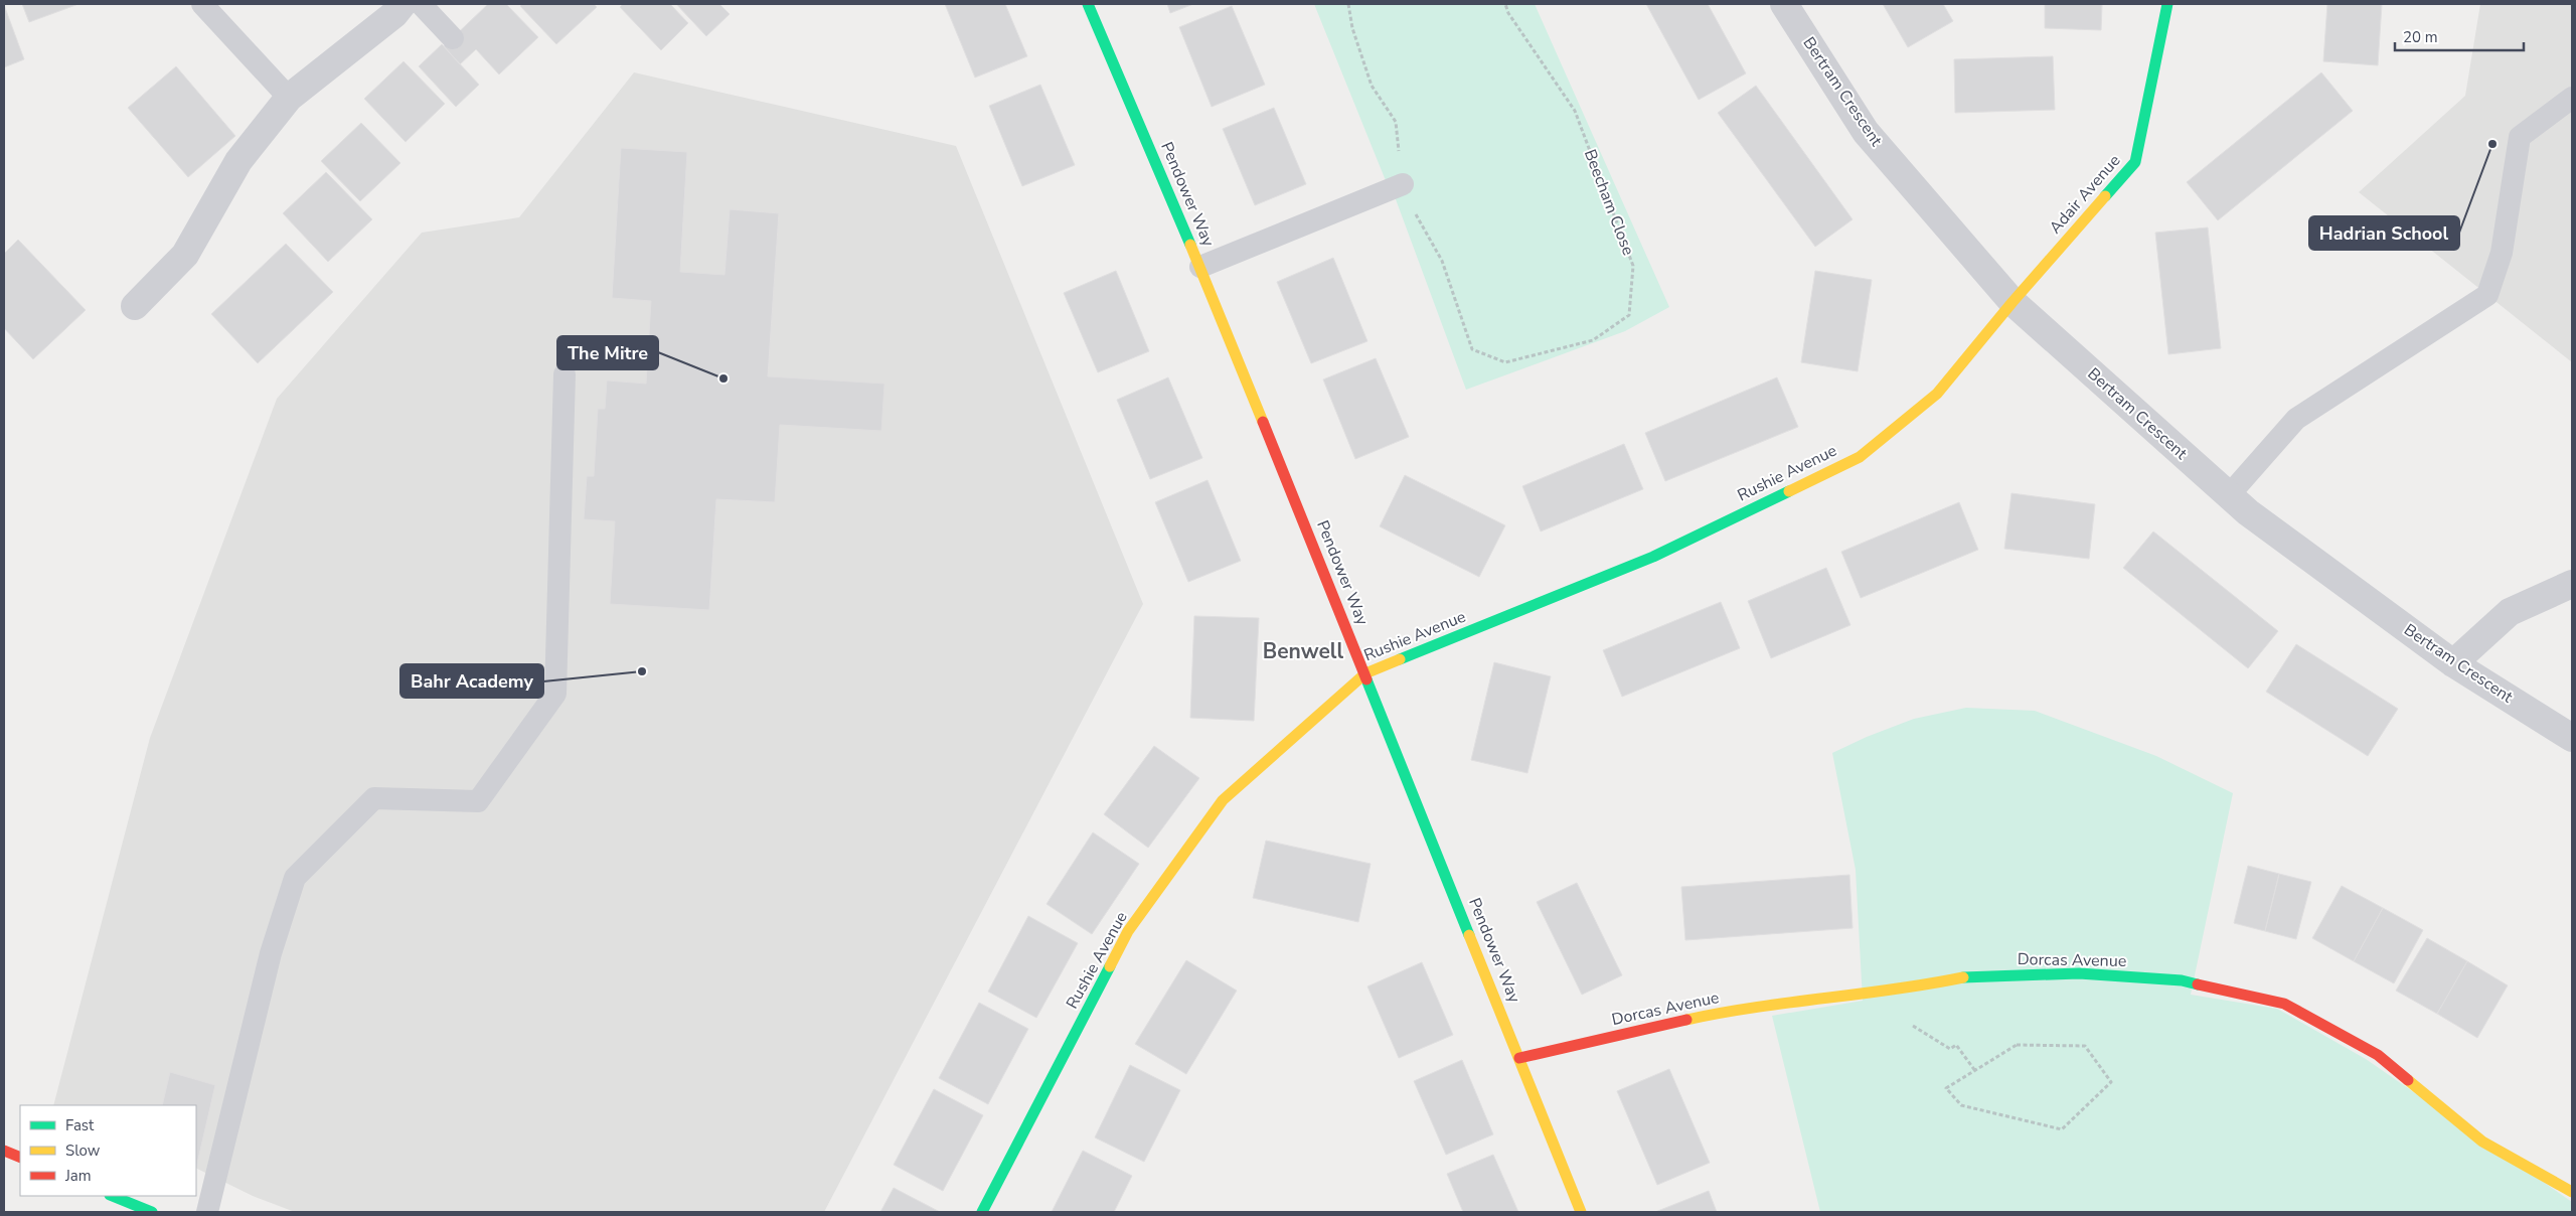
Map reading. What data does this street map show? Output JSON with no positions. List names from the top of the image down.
{
  "streets": {
    "street": [
      "Bertram Crescent",
      "Pendower Way",
      "Adair Avenue",
      "Rushie Avenue",
      "Dorcas Avenue"
    ],
    "path": ["Beecham Close"]
  },
  "crossings": [
    ["Bertram Crescent", "Adair Avenue"],
    ["Bertram Crescent", "Rushie Avenue"],
    ["Pendower Way", "Rushie Avenue"],
    ["Pendower Way", "Dorcas Avenue"],
    ["Adair Avenue", "Rushie Avenue"]
  ],
  "districts": ["Benwell"],
  "places": ["Hadrian School", "The Mitre", "Bahr Academy"],
  "legend": ["Fast", "Slow", "Jam"],
  "scale_bar": "20 m"
}
